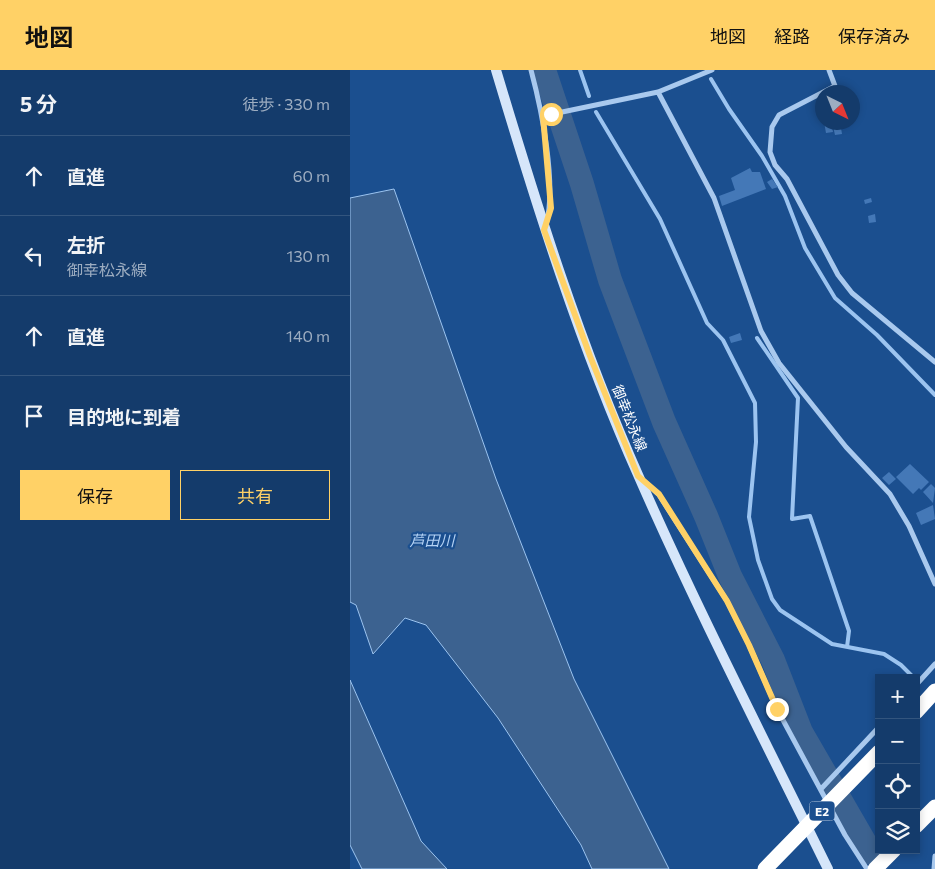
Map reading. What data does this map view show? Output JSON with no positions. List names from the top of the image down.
{
  "streets": {
    "highway": ["E2"],
    "main road": ["御幸松永線"]
  },
  "water": ["芦田川"],
  "north": "bottom right",
  "page": {
    "header": "地図",
    "nav": ["地図", "経路", "保存済み"],
    "heading": ["5 分", "徒歩 · 330 m"],
    "list": [
      ["直進", "60 m"],
      ["左折", "御幸松永線", "130 m"],
      ["直進", "140 m"],
      "目的地に到着"
    ],
    "buttons": ["保存", "共有"],
    "map_buttons": ["+", "−"]
  }
}
